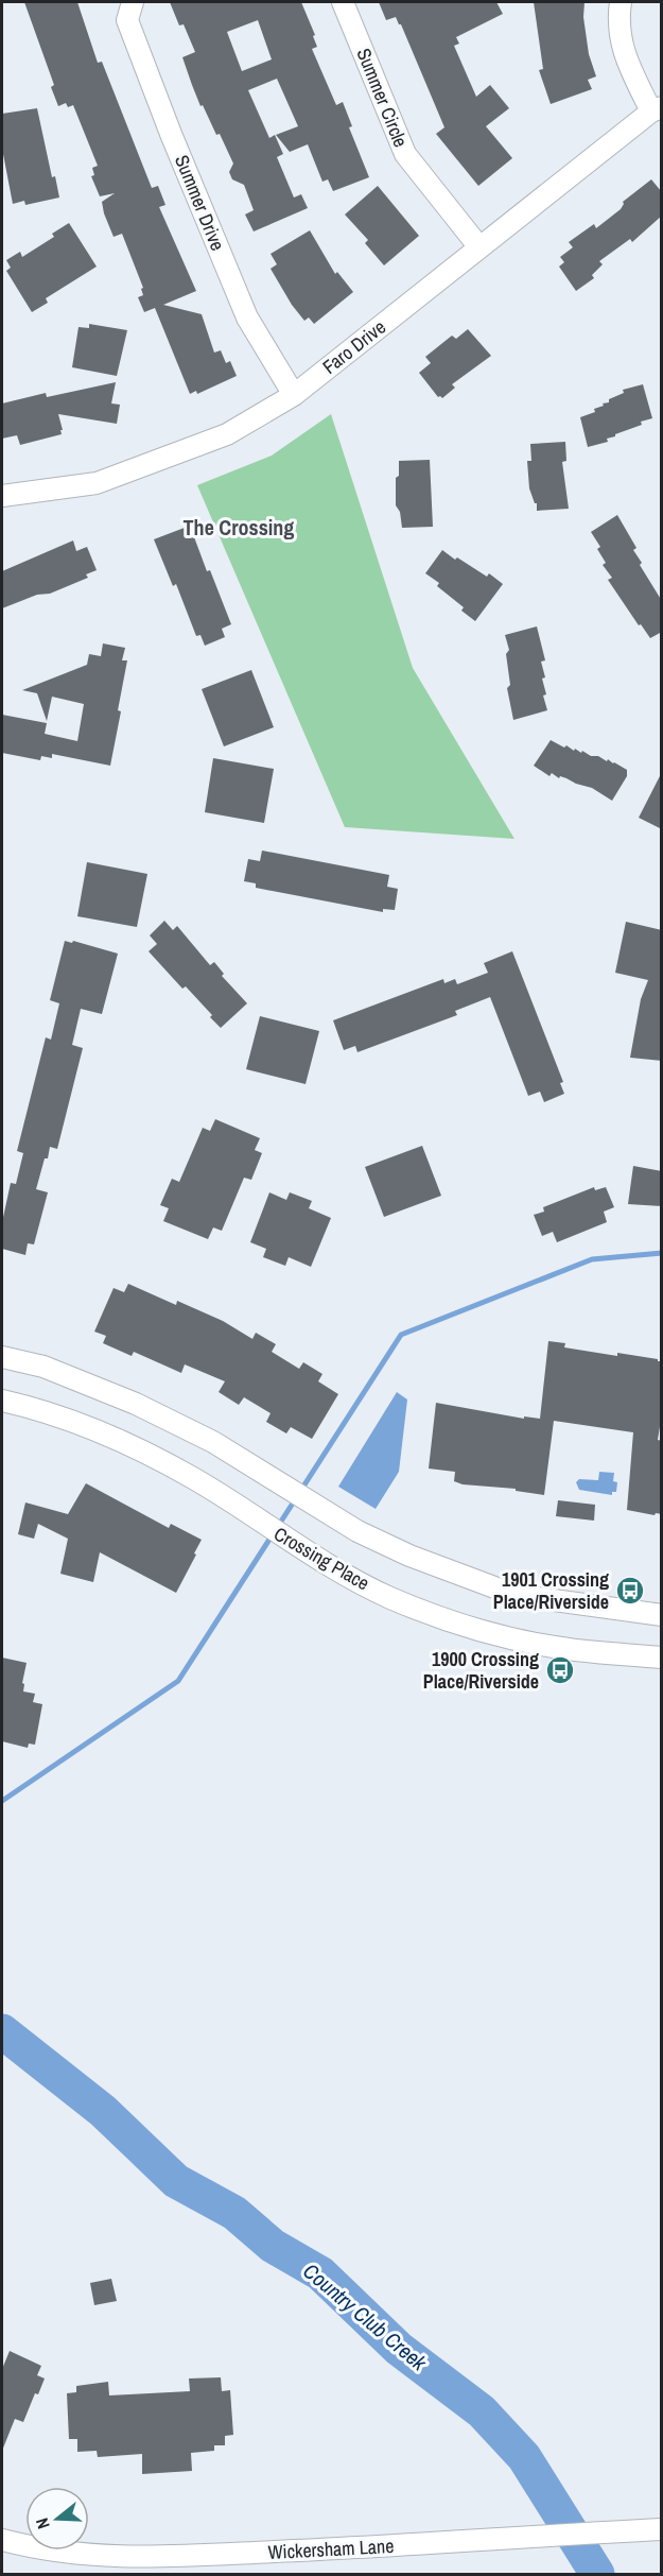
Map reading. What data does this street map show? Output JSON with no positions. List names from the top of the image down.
{
  "streets": {
    "street": [
      "Summer Circle",
      "Summer Drive",
      "Faro Drive",
      "Crossing Place",
      "Wickersham Lane"
    ]
  },
  "crossings": [
    ["Summer Circle", "Faro Drive"],
    ["Summer Drive", "Faro Drive"]
  ],
  "districts": ["The Crossing"],
  "water": ["Country Club Creek"],
  "places": {
    "bus stop": ["1901 Crossing Place/Riverside", "1900 Crossing Place/Riverside"]
  },
  "north": "left"
}
